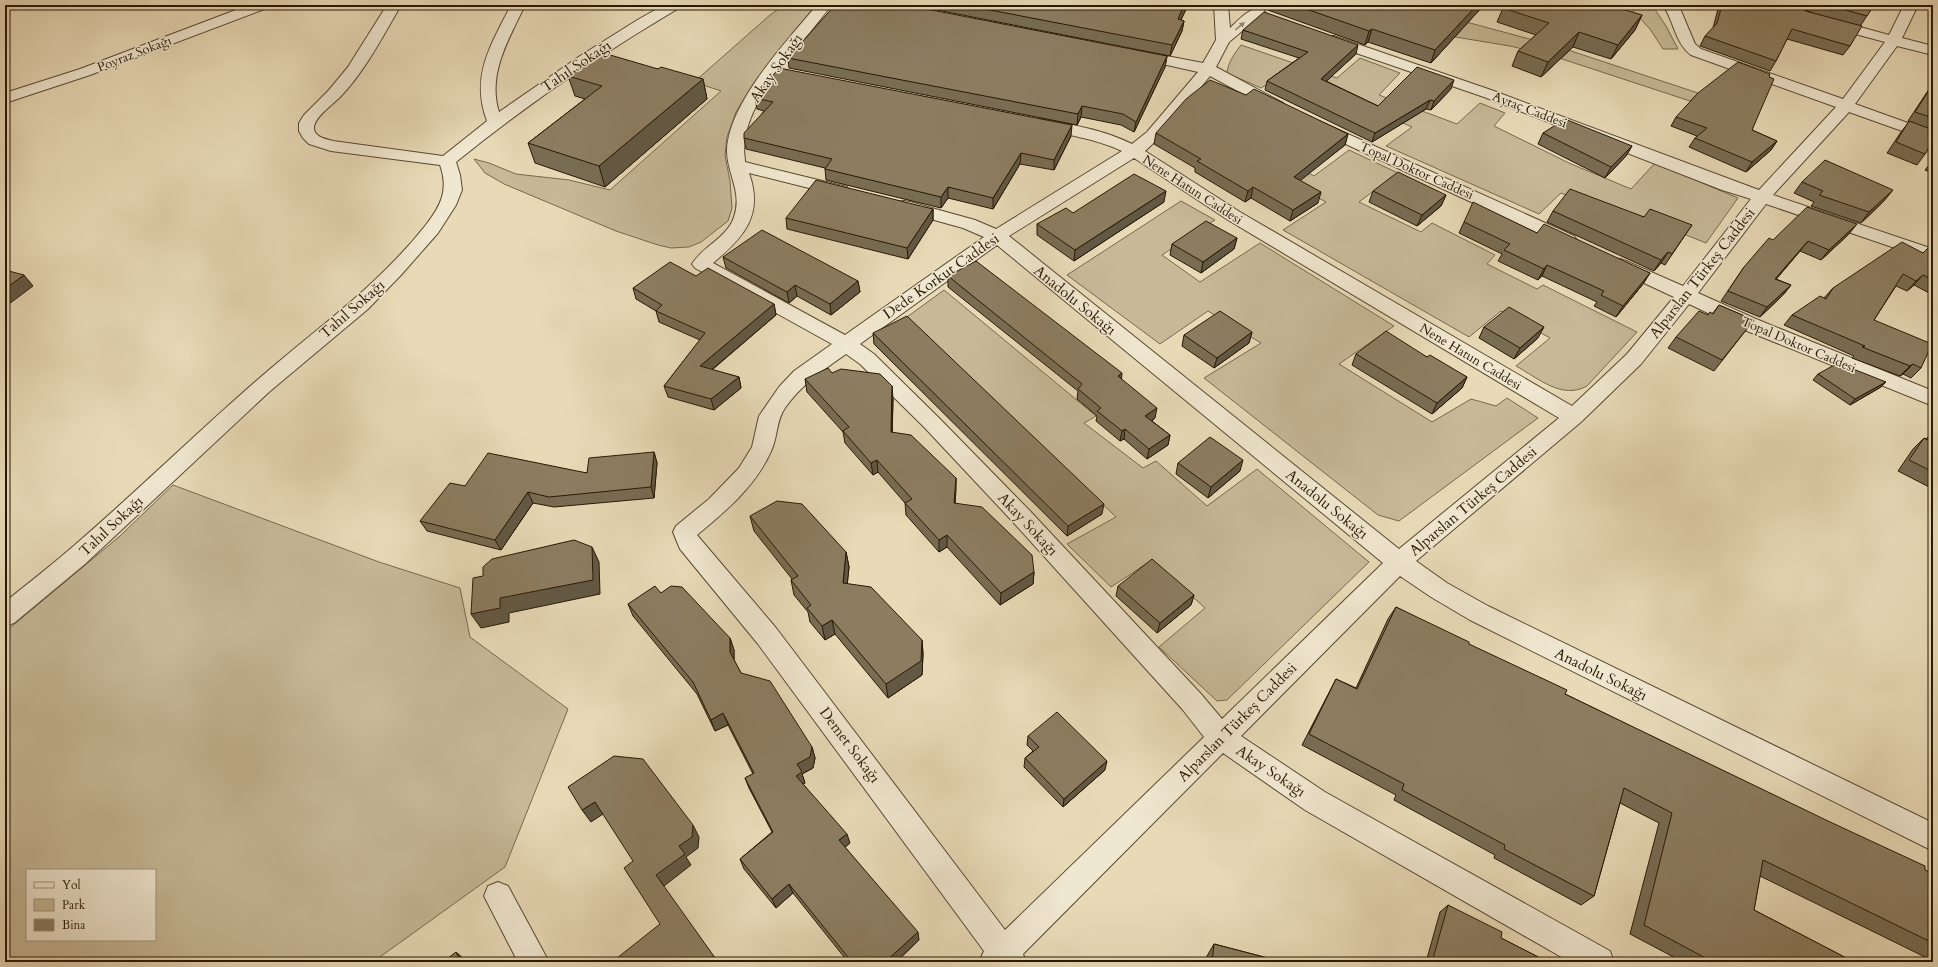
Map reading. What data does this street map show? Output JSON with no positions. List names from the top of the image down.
{
  "streets": {
    "street": [
      "Poyraz Sokağı",
      "Tahıl Sokağı",
      "Akay Sokağı",
      "Aytaç Caddesi",
      "Topal Doktor Caddesi",
      "Nene Hatun Caddesi",
      "Alparslan Türkeş Caddesi",
      "Dede Korkut Caddesi",
      "Anadolu Sokağı",
      "Demet Sokağı"
    ]
  },
  "crossings": [
    ["Akay Sokağı", "Alparslan Türkeş Caddesi"],
    ["Akay Sokağı", "Dede Korkut Caddesi"],
    ["Aytaç Caddesi", "Alparslan Türkeş Caddesi"],
    ["Topal Doktor Caddesi", "Alparslan Türkeş Caddesi"],
    ["Topal Doktor Caddesi", "Dede Korkut Caddesi"],
    ["Nene Hatun Caddesi", "Alparslan Türkeş Caddesi"],
    ["Nene Hatun Caddesi", "Dede Korkut Caddesi"],
    ["Alparslan Türkeş Caddesi", "Anadolu Sokağı"],
    ["Alparslan Türkeş Caddesi", "Demet Sokağı"],
    ["Dede Korkut Caddesi", "Anadolu Sokağı"],
    ["Dede Korkut Caddesi", "Demet Sokağı"]
  ],
  "legend": ["Yol", "Park", "Bina"]
}
